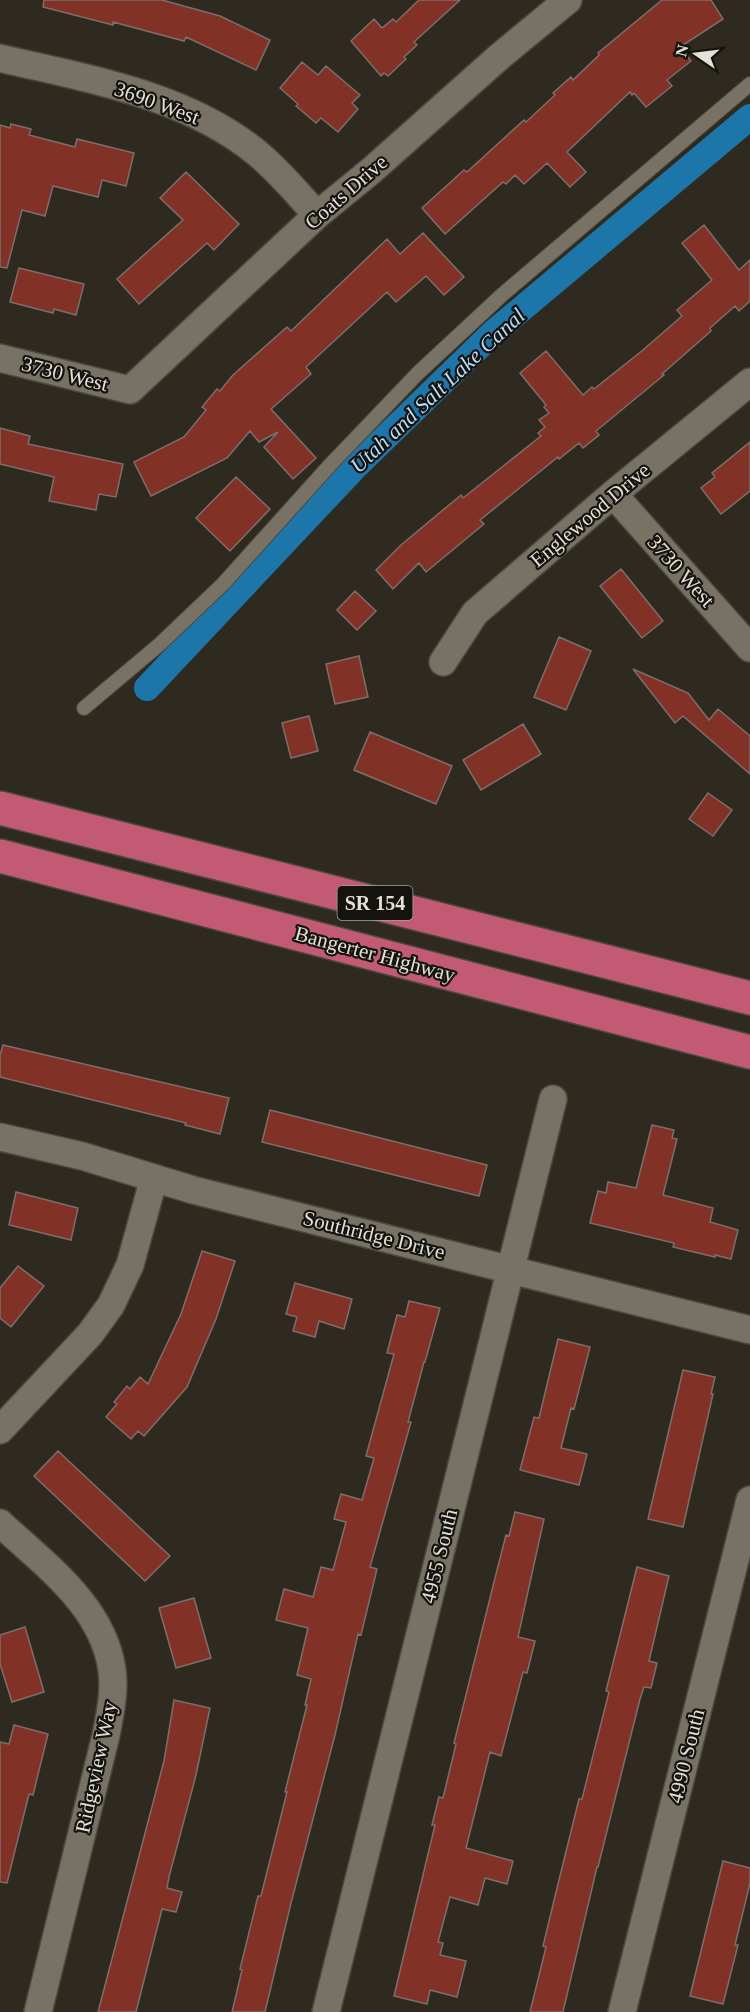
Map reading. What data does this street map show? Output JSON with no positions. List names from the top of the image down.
{
  "streets": {
    "highway": ["SR 154", "Bangerter Highway"],
    "street": [
      "3690 West",
      "Coats Drive",
      "3730 West",
      "Englewood Drive",
      "Southridge Drive",
      "4955 South",
      "4990 South",
      "Ridgeview Way"
    ]
  },
  "crossings": [
    ["3690 West", "Coats Drive"],
    ["Coats Drive", "3730 West"],
    ["3730 West", "Englewood Drive"],
    ["Southridge Drive", "4955 South"]
  ],
  "water": ["Utah and Salt Lake Canal"],
  "north": "left"
}
